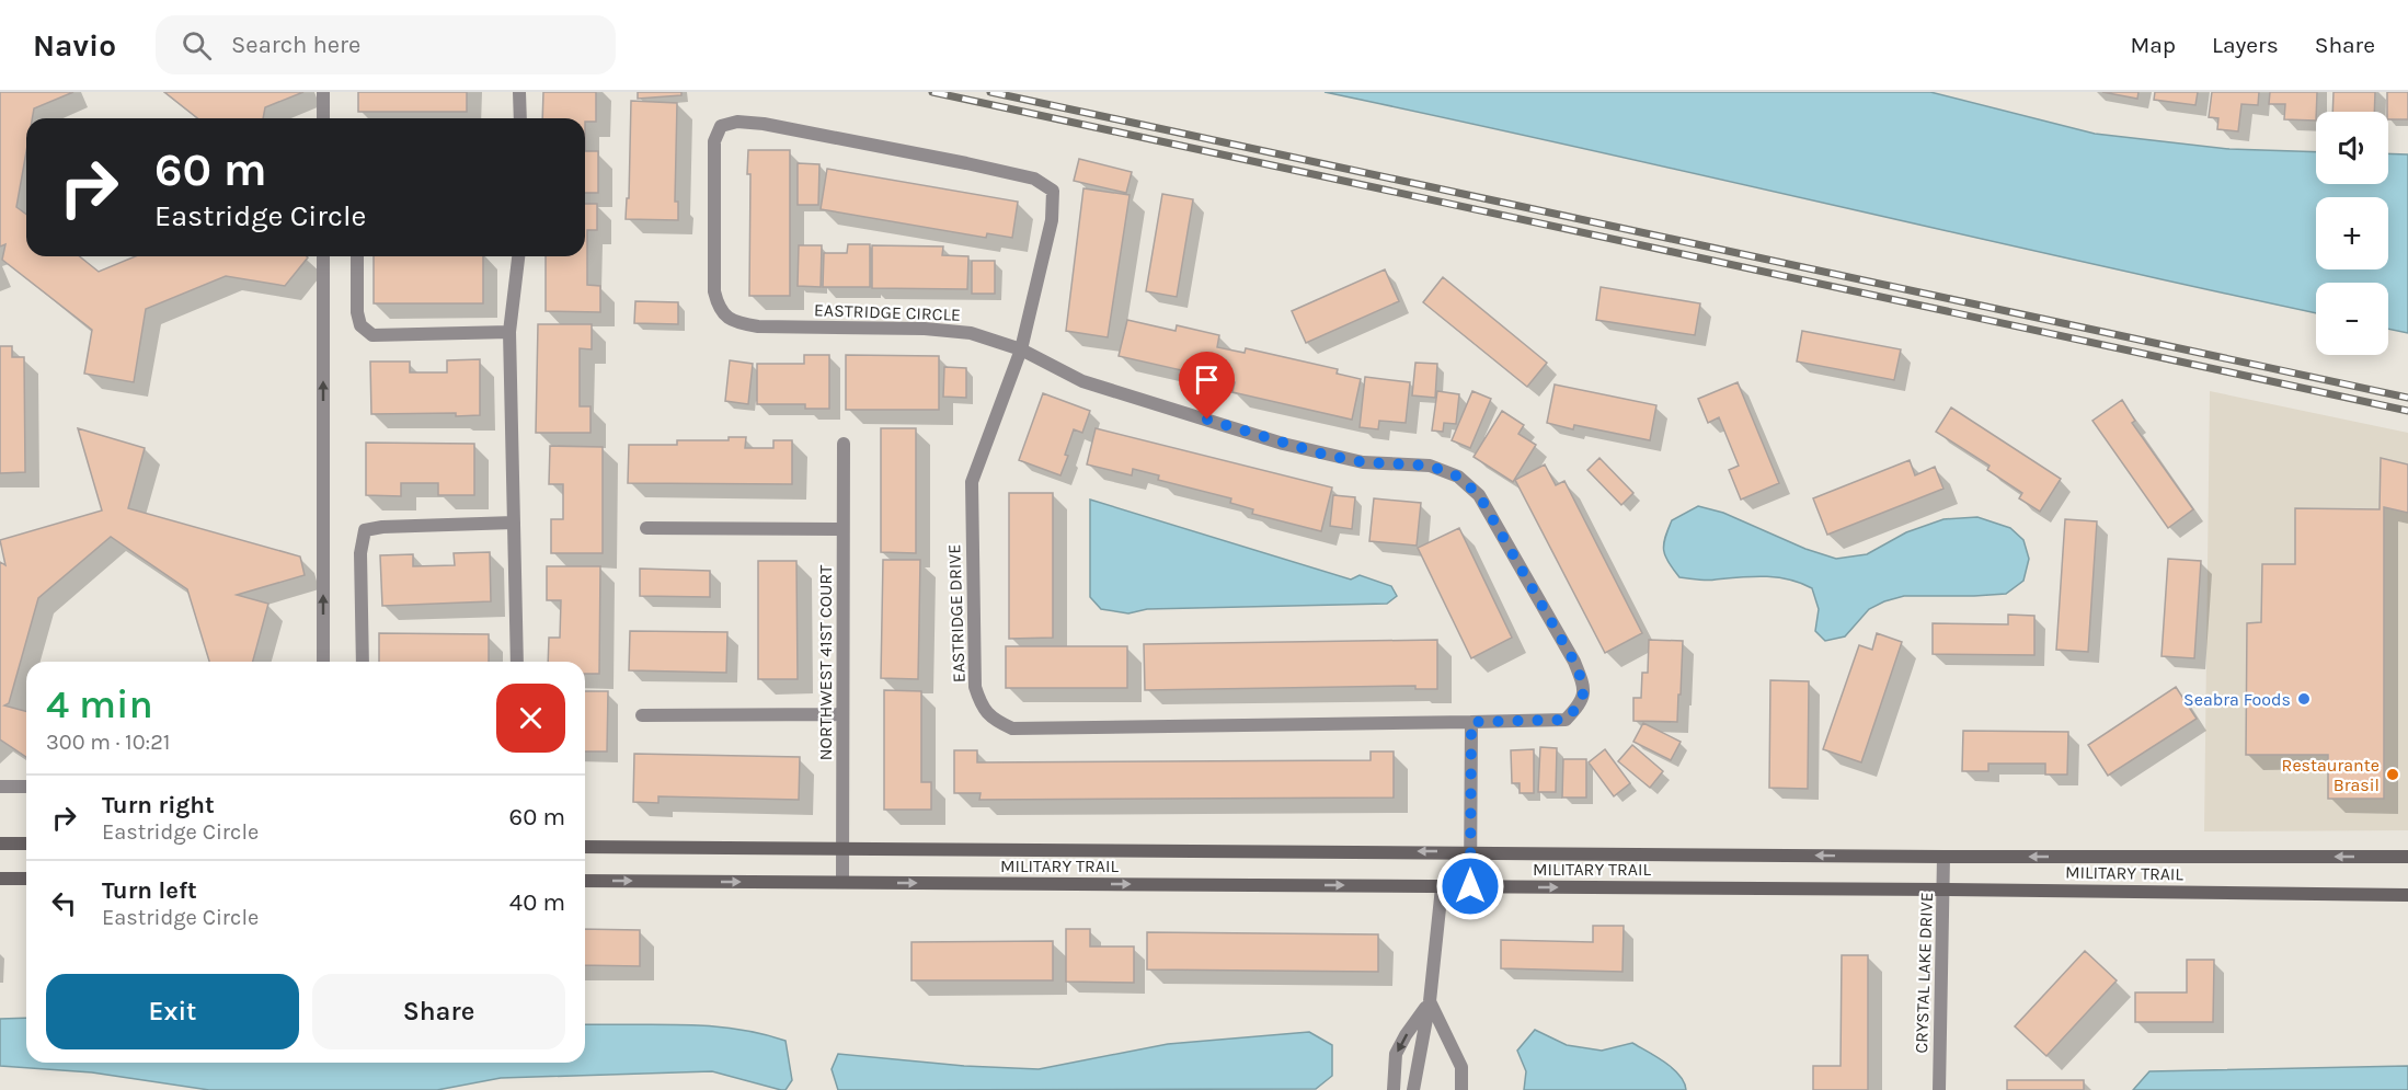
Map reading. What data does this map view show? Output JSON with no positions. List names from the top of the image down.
{
  "streets": {
    "street": [
      "EASTRIDGE CIRCLE",
      "EASTRIDGE DRIVE",
      "NORTHWEST 41ST COURT",
      "MILITARY TRAIL",
      "CRYSTAL LAKE DRIVE"
    ]
  },
  "crossings": [
    ["EASTRIDGE CIRCLE", "EASTRIDGE DRIVE"],
    ["NORTHWEST 41ST COURT", "MILITARY TRAIL"],
    ["MILITARY TRAIL", "CRYSTAL LAKE DRIVE"]
  ],
  "places": ["Seabra Foods", "Restaurante Brasil"],
  "page": {
    "header": "Navio",
    "search": "Search here",
    "nav": ["Map", "Layers", "Share"],
    "map_buttons": ["+", "−"],
    "turn": ["60 m", "Eastridge Circle"],
    "heading": ["4 min", "300 m · 10:21"],
    "list": [
      {
        "name": "Turn right",
        "note": "Eastridge Circle",
        "value": "60 m"
      },
      {
        "name": "Turn left",
        "note": "Eastridge Circle",
        "value": "40 m"
      }
    ],
    "buttons": ["Exit", "Share"]
  }
}
